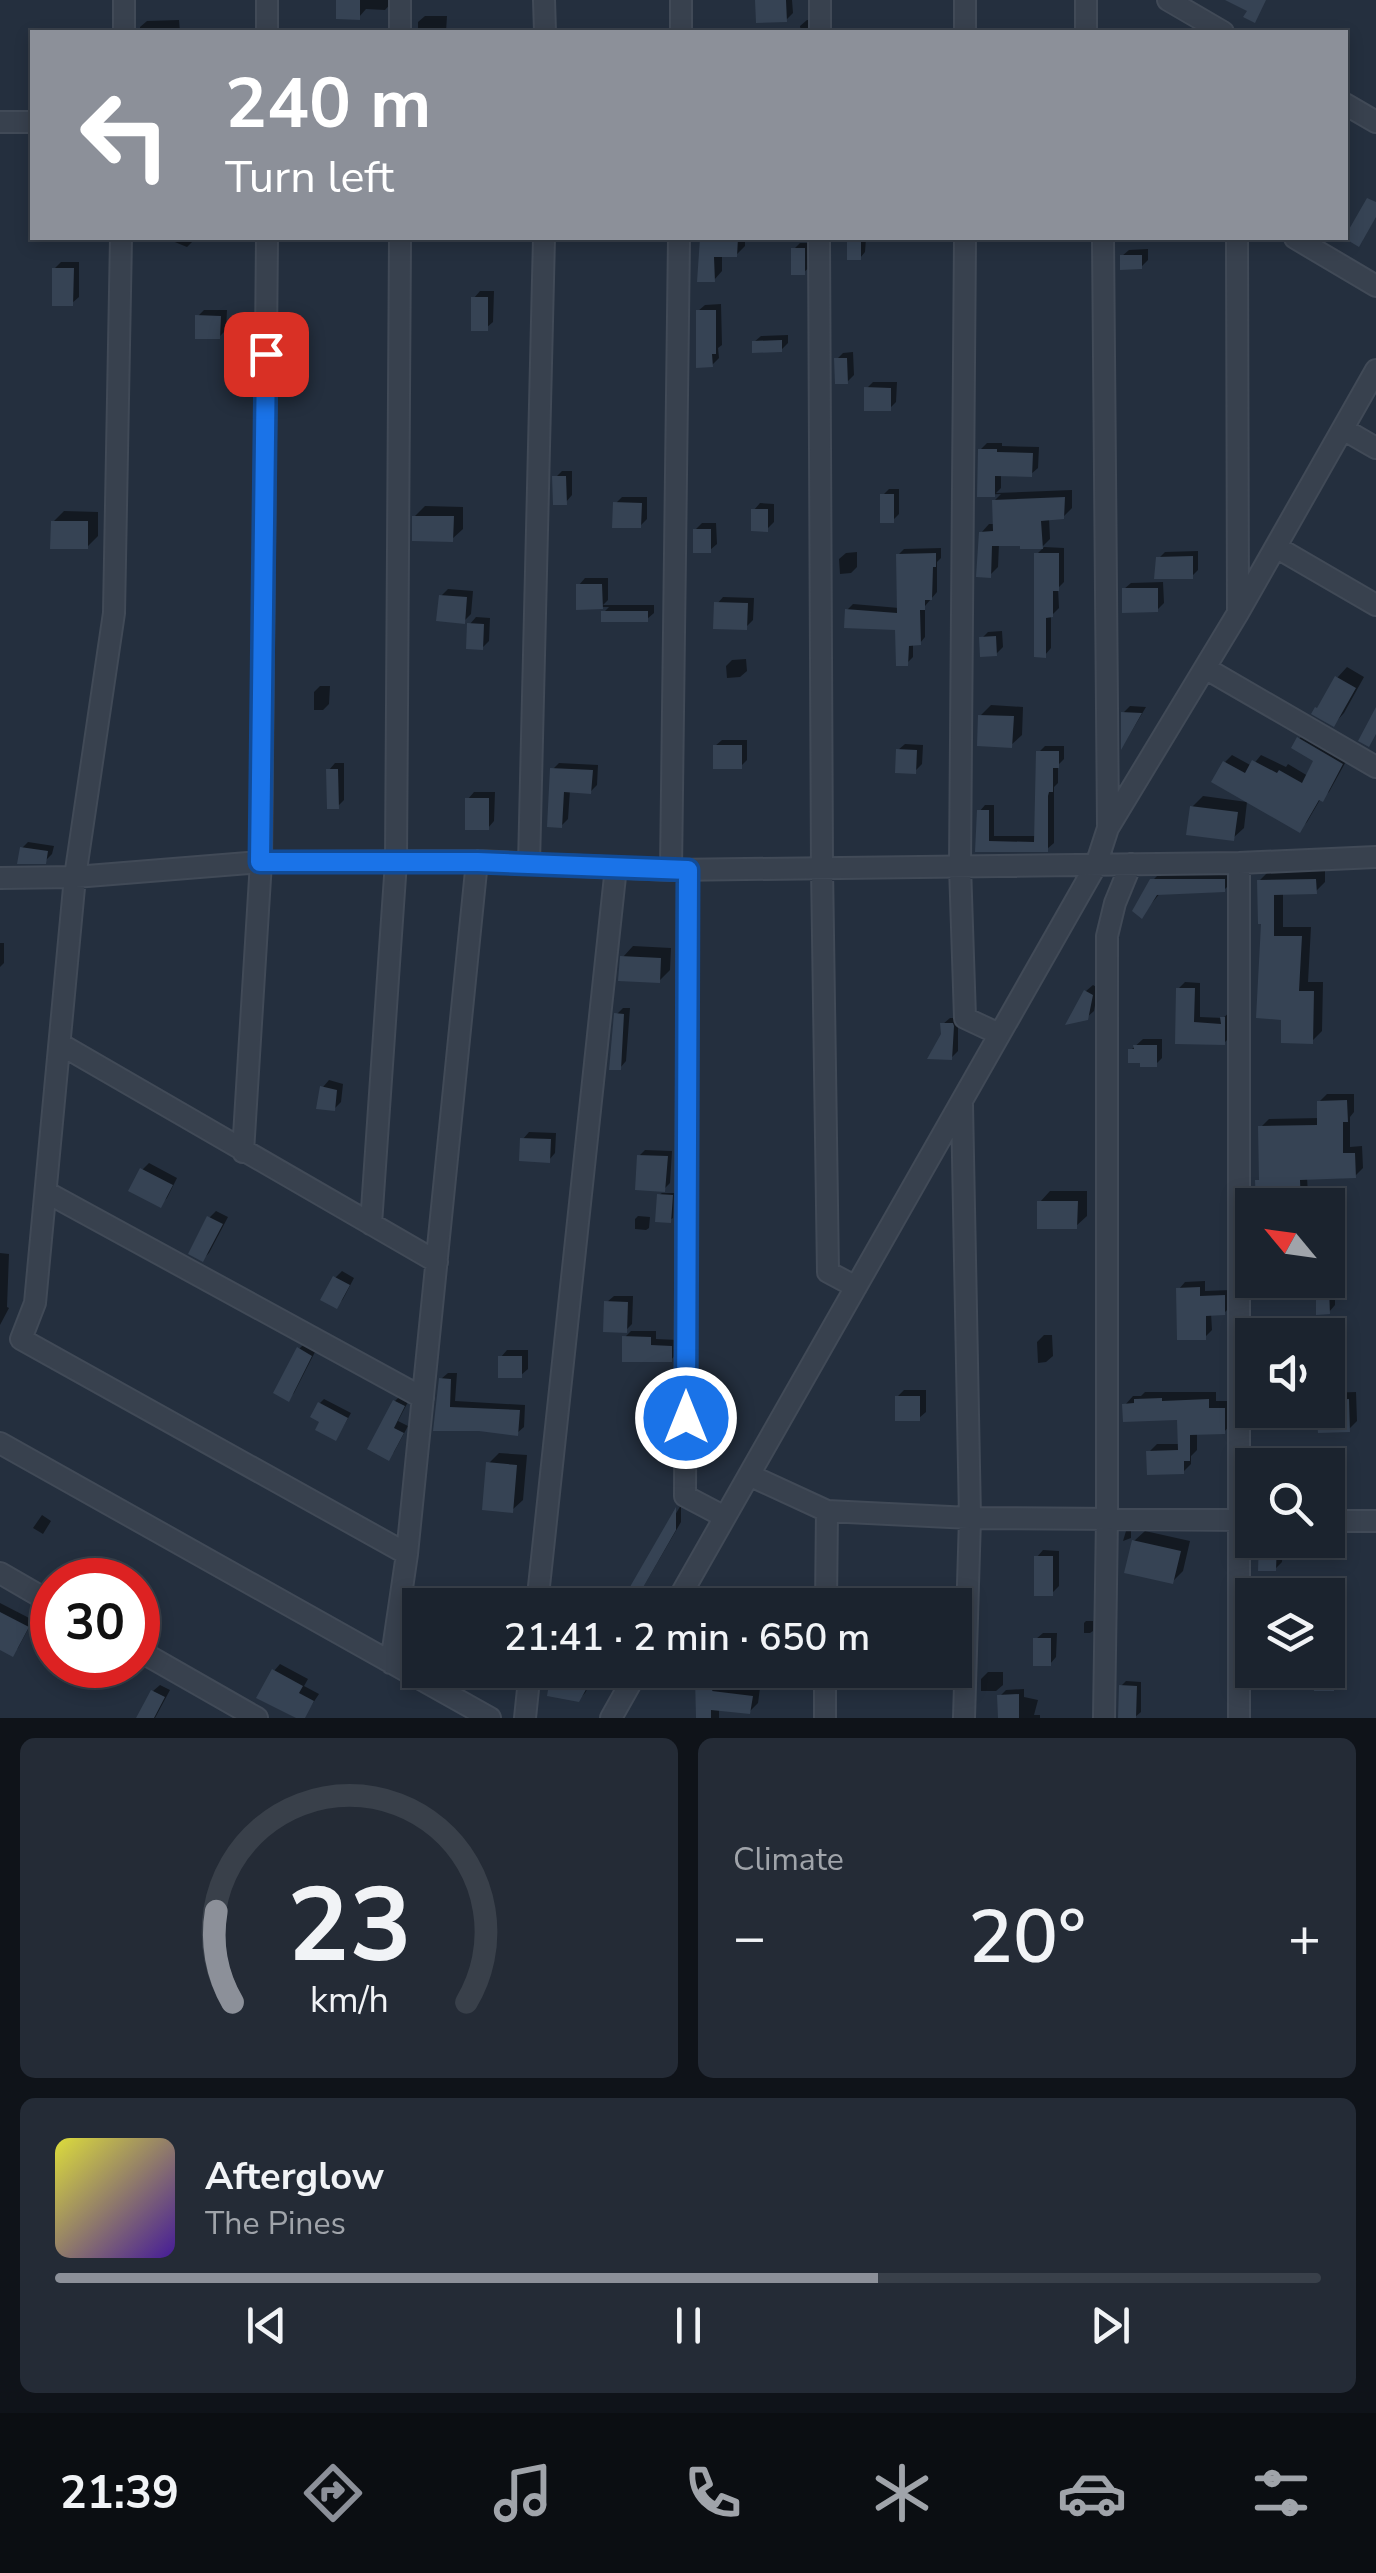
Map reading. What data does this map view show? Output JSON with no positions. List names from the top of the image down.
{
  "north": "top left",
  "page": {
    "turn": ["240 m", "Turn left"],
    "limit": "30",
    "trip": "21:41 · 2 min · 650 m",
    "tile": "Climate",
    "heat": ["−", "20°", "+"],
    "song": ["Afterglow", "The Pines"],
    "tabs": "21:39",
    "gauge": ["23", "km/h"]
  }
}
